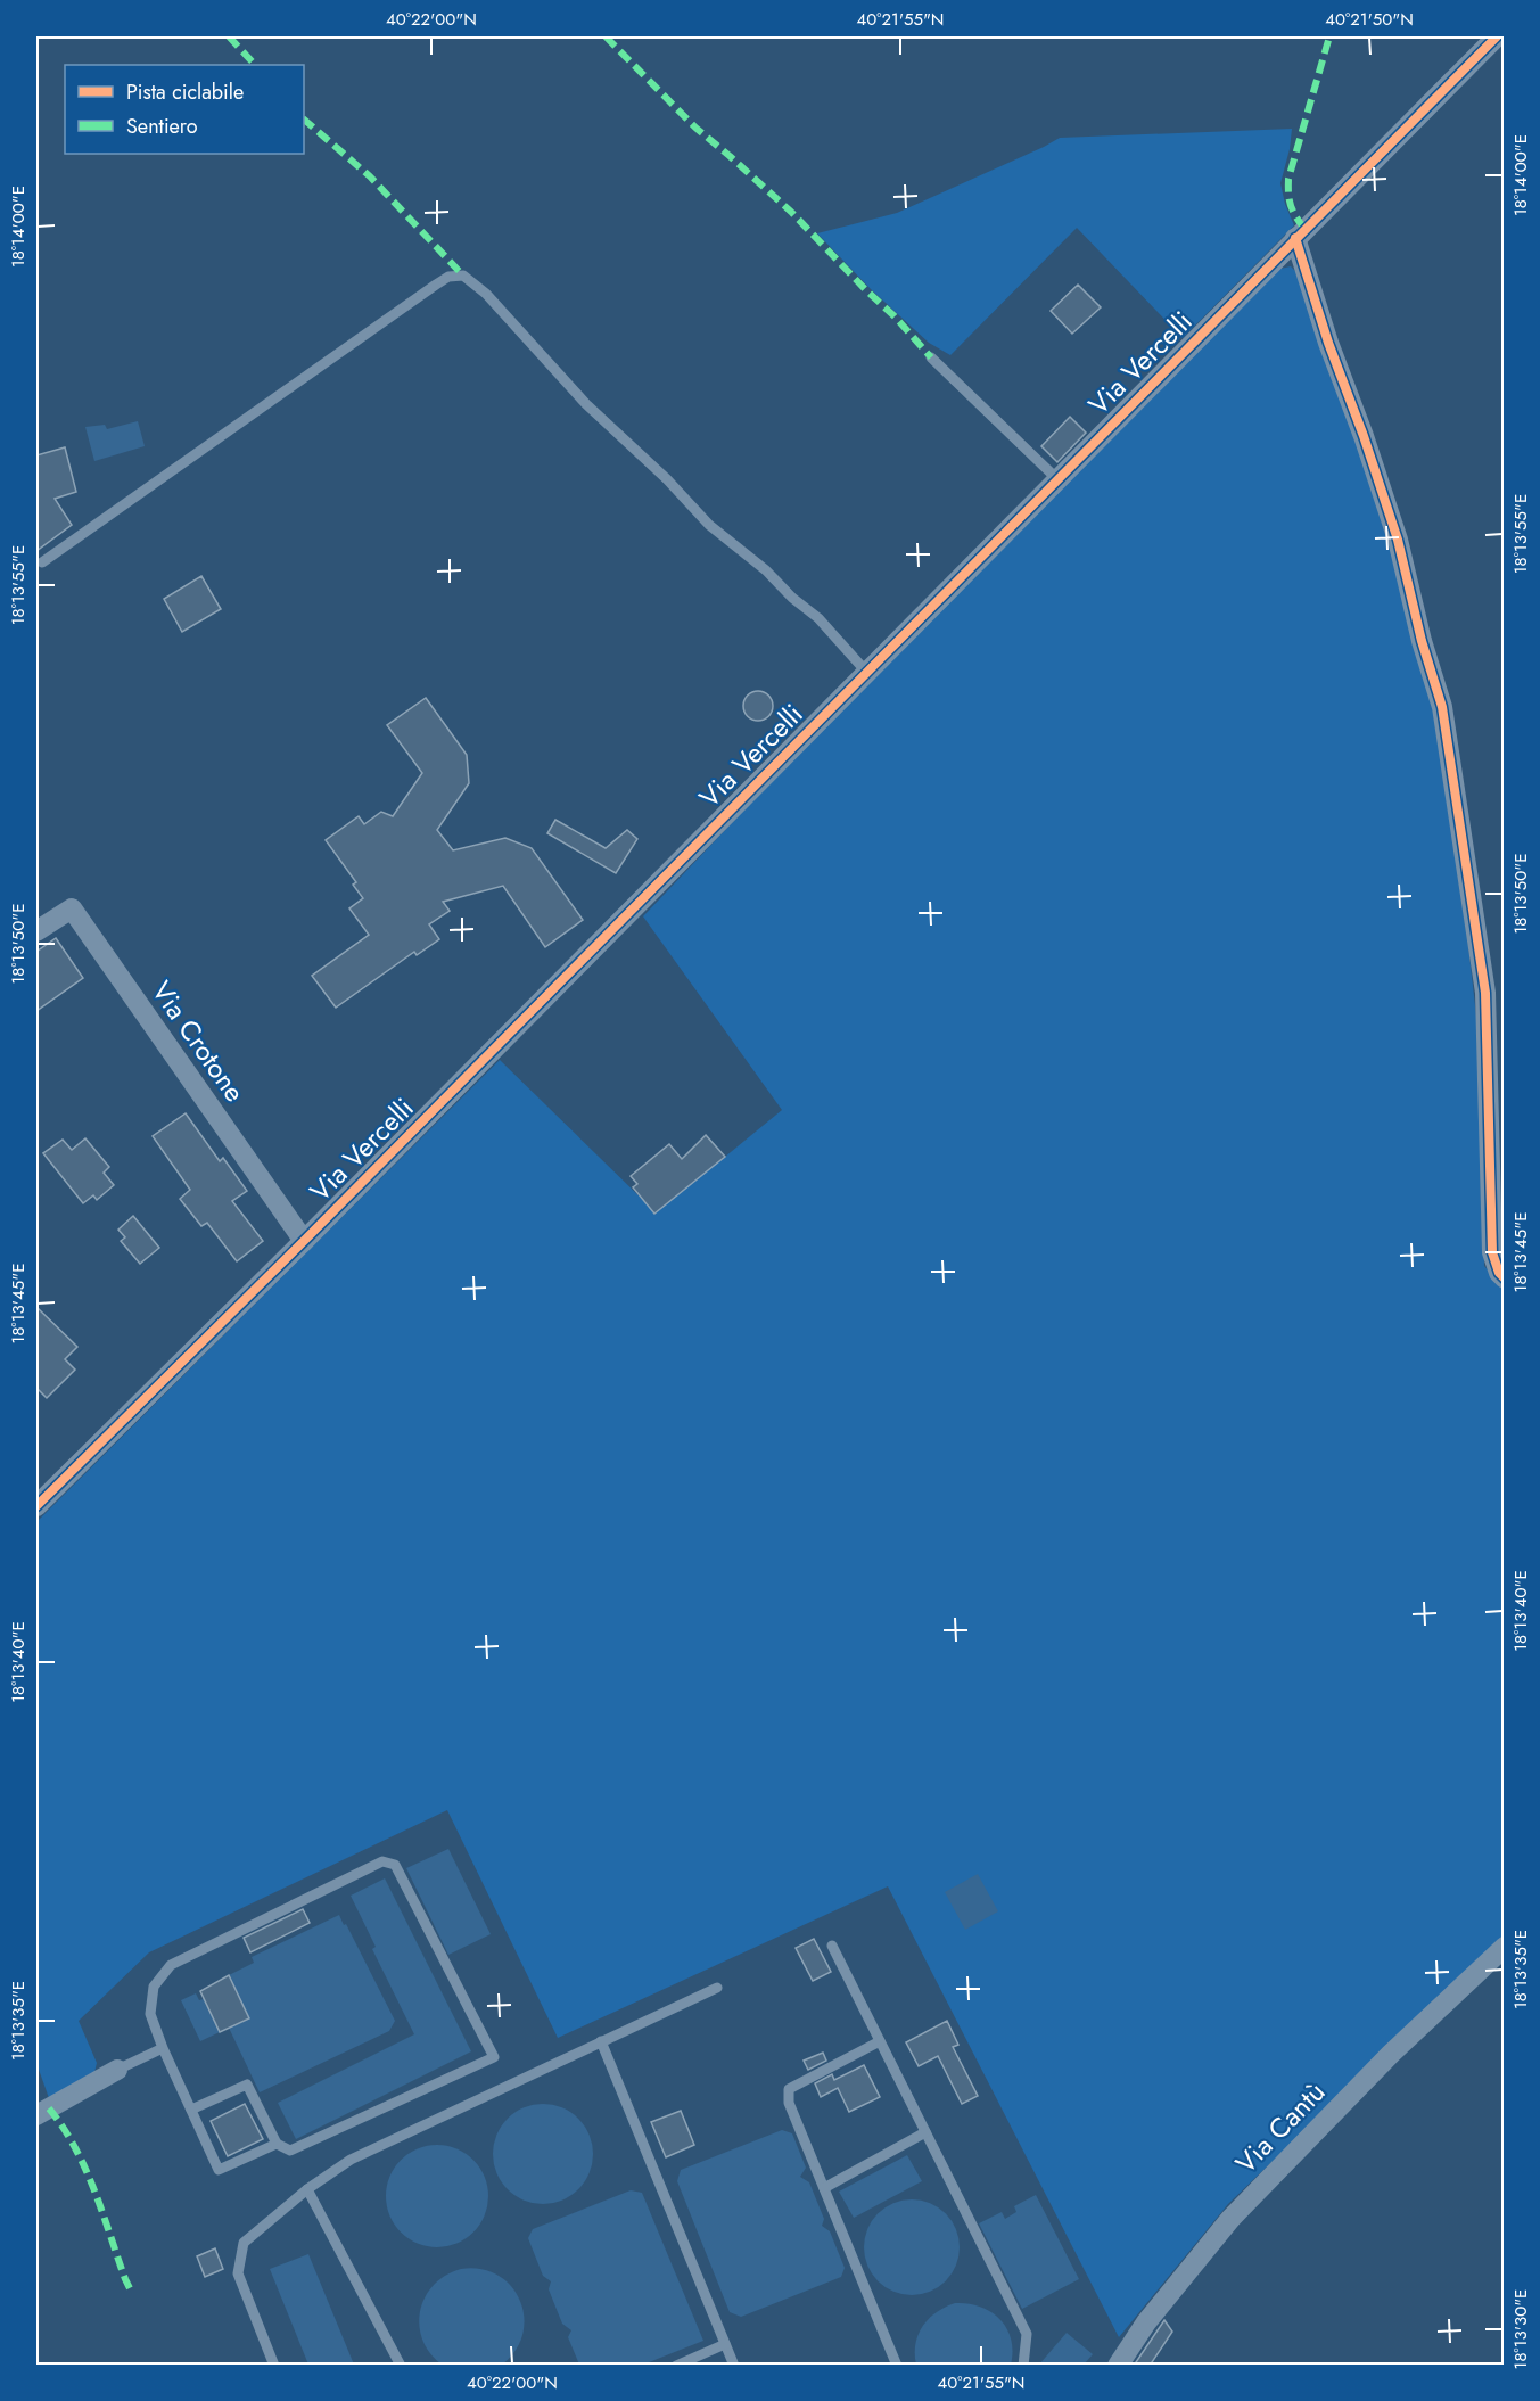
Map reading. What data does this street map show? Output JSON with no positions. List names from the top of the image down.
{
  "streets": {
    "street": ["Via Vercelli", "Via Crotone", "Via Cantù"]
  },
  "crossings": [
    ["Via Vercelli", "Via Crotone"]
  ],
  "legend": ["Pista ciclabile", "Sentiero"],
  "coordinates": [
    "40°22'00\"N",
    "40°21'55\"N",
    "40°21'50\"N",
    "18°14'00\"E",
    "18°13'55\"E",
    "18°13'50\"E",
    "18°13'45\"E",
    "18°13'40\"E",
    "18°13'35\"E",
    "18°13'30\"E"
  ]
}
